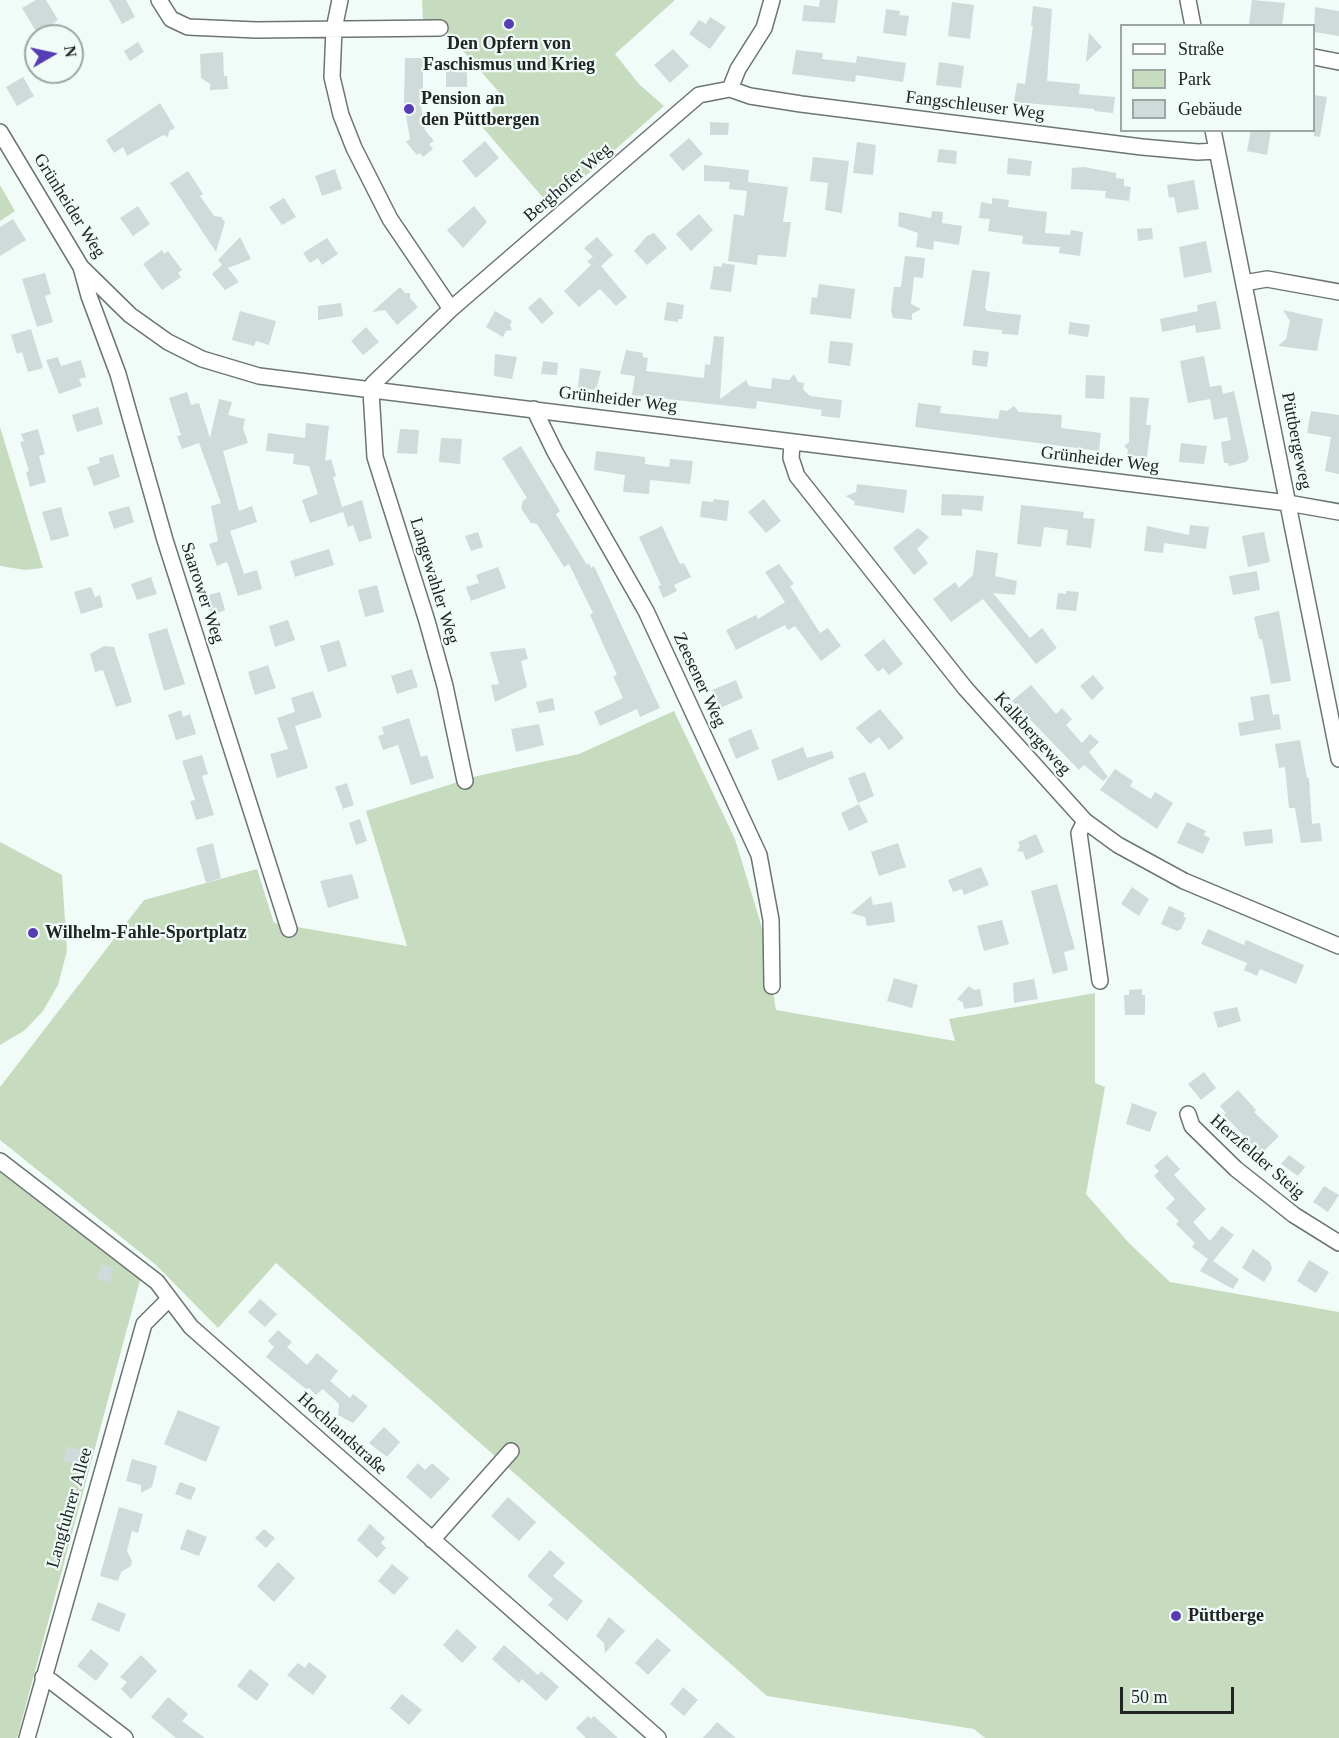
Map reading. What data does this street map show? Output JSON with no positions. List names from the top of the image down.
{
  "streets": {
    "street": [
      "Fangschleuser Weg",
      "Berghofer Weg",
      "Grünheider Weg",
      "Püttbergeweg",
      "Langewahler Weg",
      "Saarower Weg",
      "Zeesener Weg",
      "Kalkbergeweg",
      "Herzfelder Steig",
      "Hochlandstraße",
      "Langfuhrer Allee"
    ]
  },
  "crossings": [
    ["Fangschleuser Weg", "Berghofer Weg"],
    ["Fangschleuser Weg", "Püttbergeweg"],
    ["Berghofer Weg", "Grünheider Weg"],
    ["Berghofer Weg", "Langewahler Weg"],
    ["Grünheider Weg", "Püttbergeweg"],
    ["Grünheider Weg", "Langewahler Weg"],
    ["Grünheider Weg", "Saarower Weg"],
    ["Grünheider Weg", "Zeesener Weg"],
    ["Grünheider Weg", "Kalkbergeweg"],
    ["Hochlandstraße", "Langfuhrer Allee"]
  ],
  "places": [
    "Den Opfern von Faschismus und Krieg",
    "Pension an den Püttbergen",
    "Wilhelm-Fahle-Sportplatz",
    "Püttberge"
  ],
  "legend": ["Straße", "Park", "Gebäude"],
  "scale_bar": "50 m",
  "north": "right"
}
